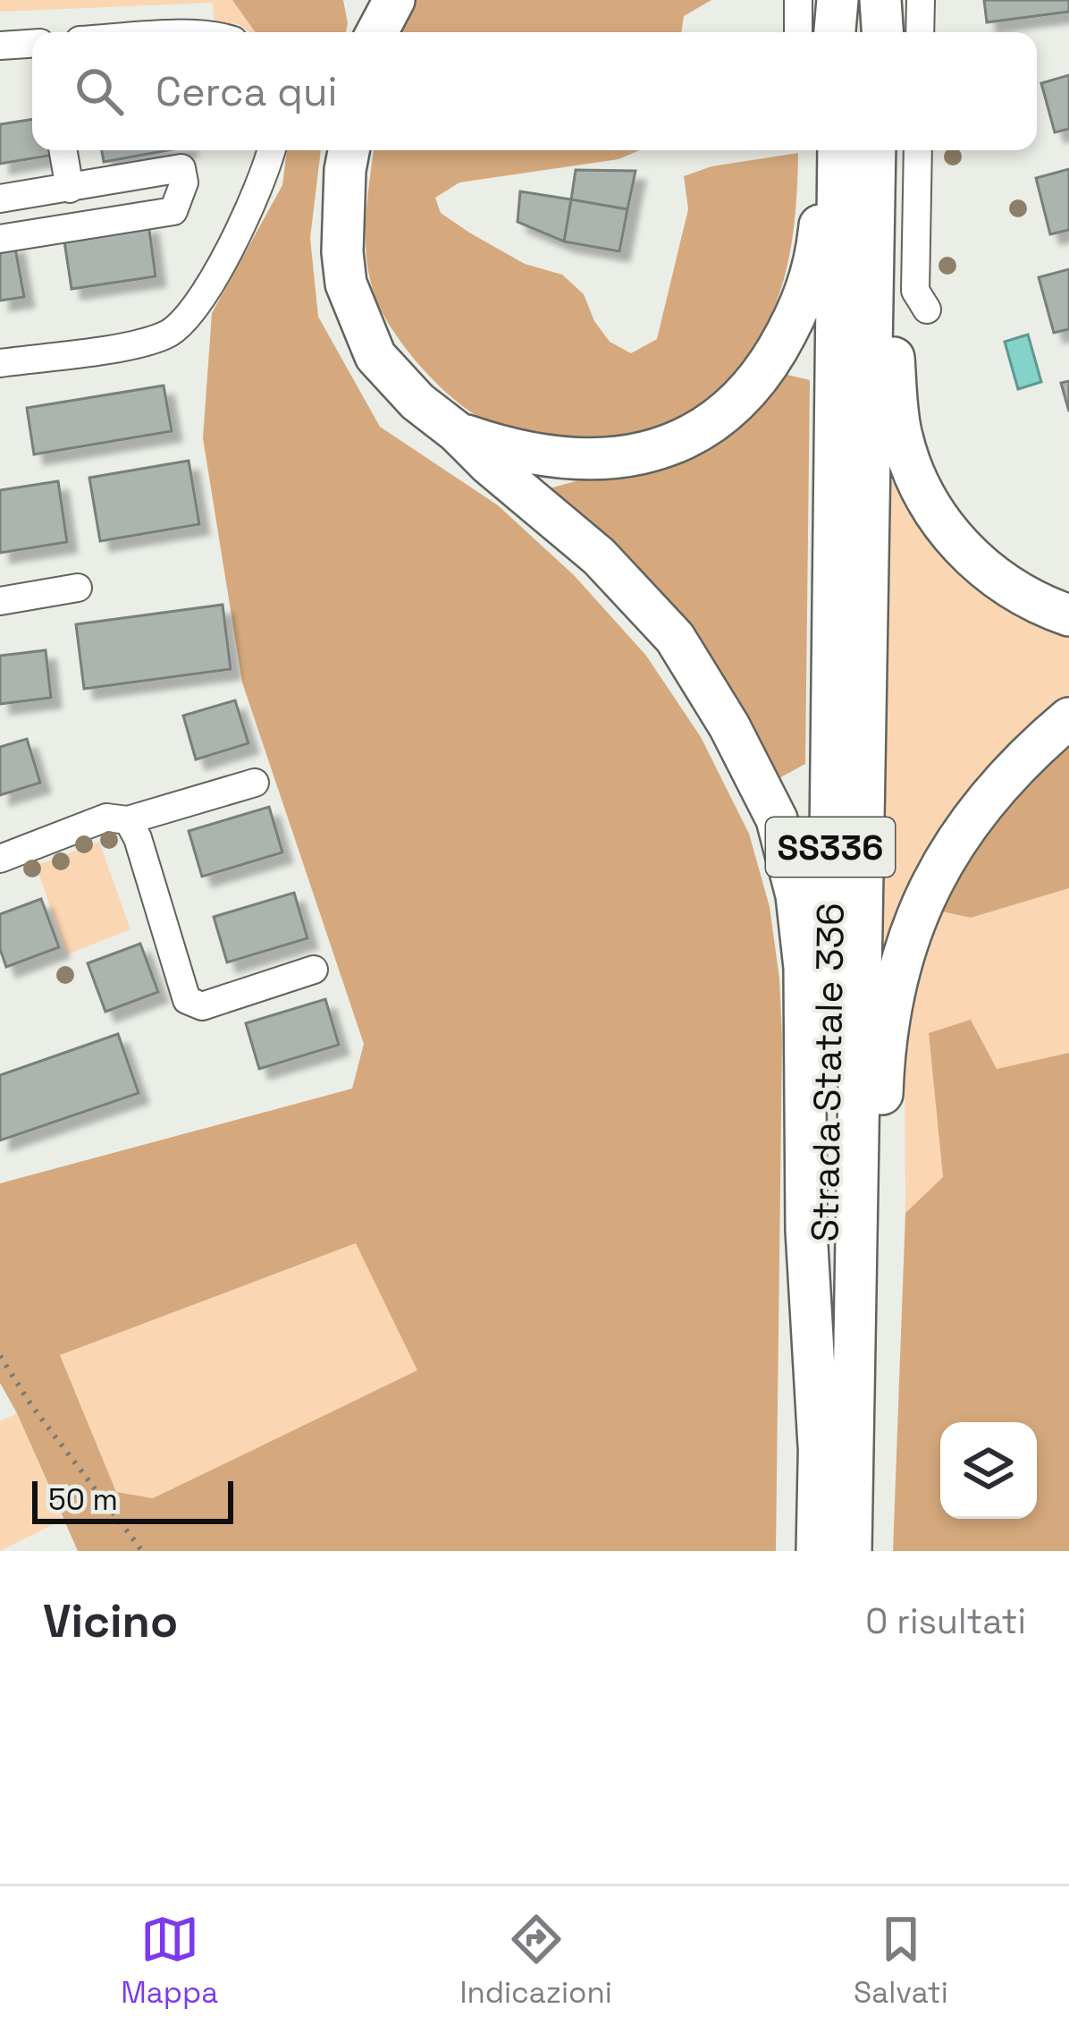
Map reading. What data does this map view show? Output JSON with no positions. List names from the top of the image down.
{
  "streets": {
    "highway": ["SS336", "Strada Statale 336"]
  },
  "scale_bar": "50 m",
  "page": {
    "search": "Cerca qui",
    "scale": "50 m",
    "heading": ["Vicino", "0 risultati"],
    "nav": ["Mappa", "Indicazioni", "Salvati"]
  }
}
